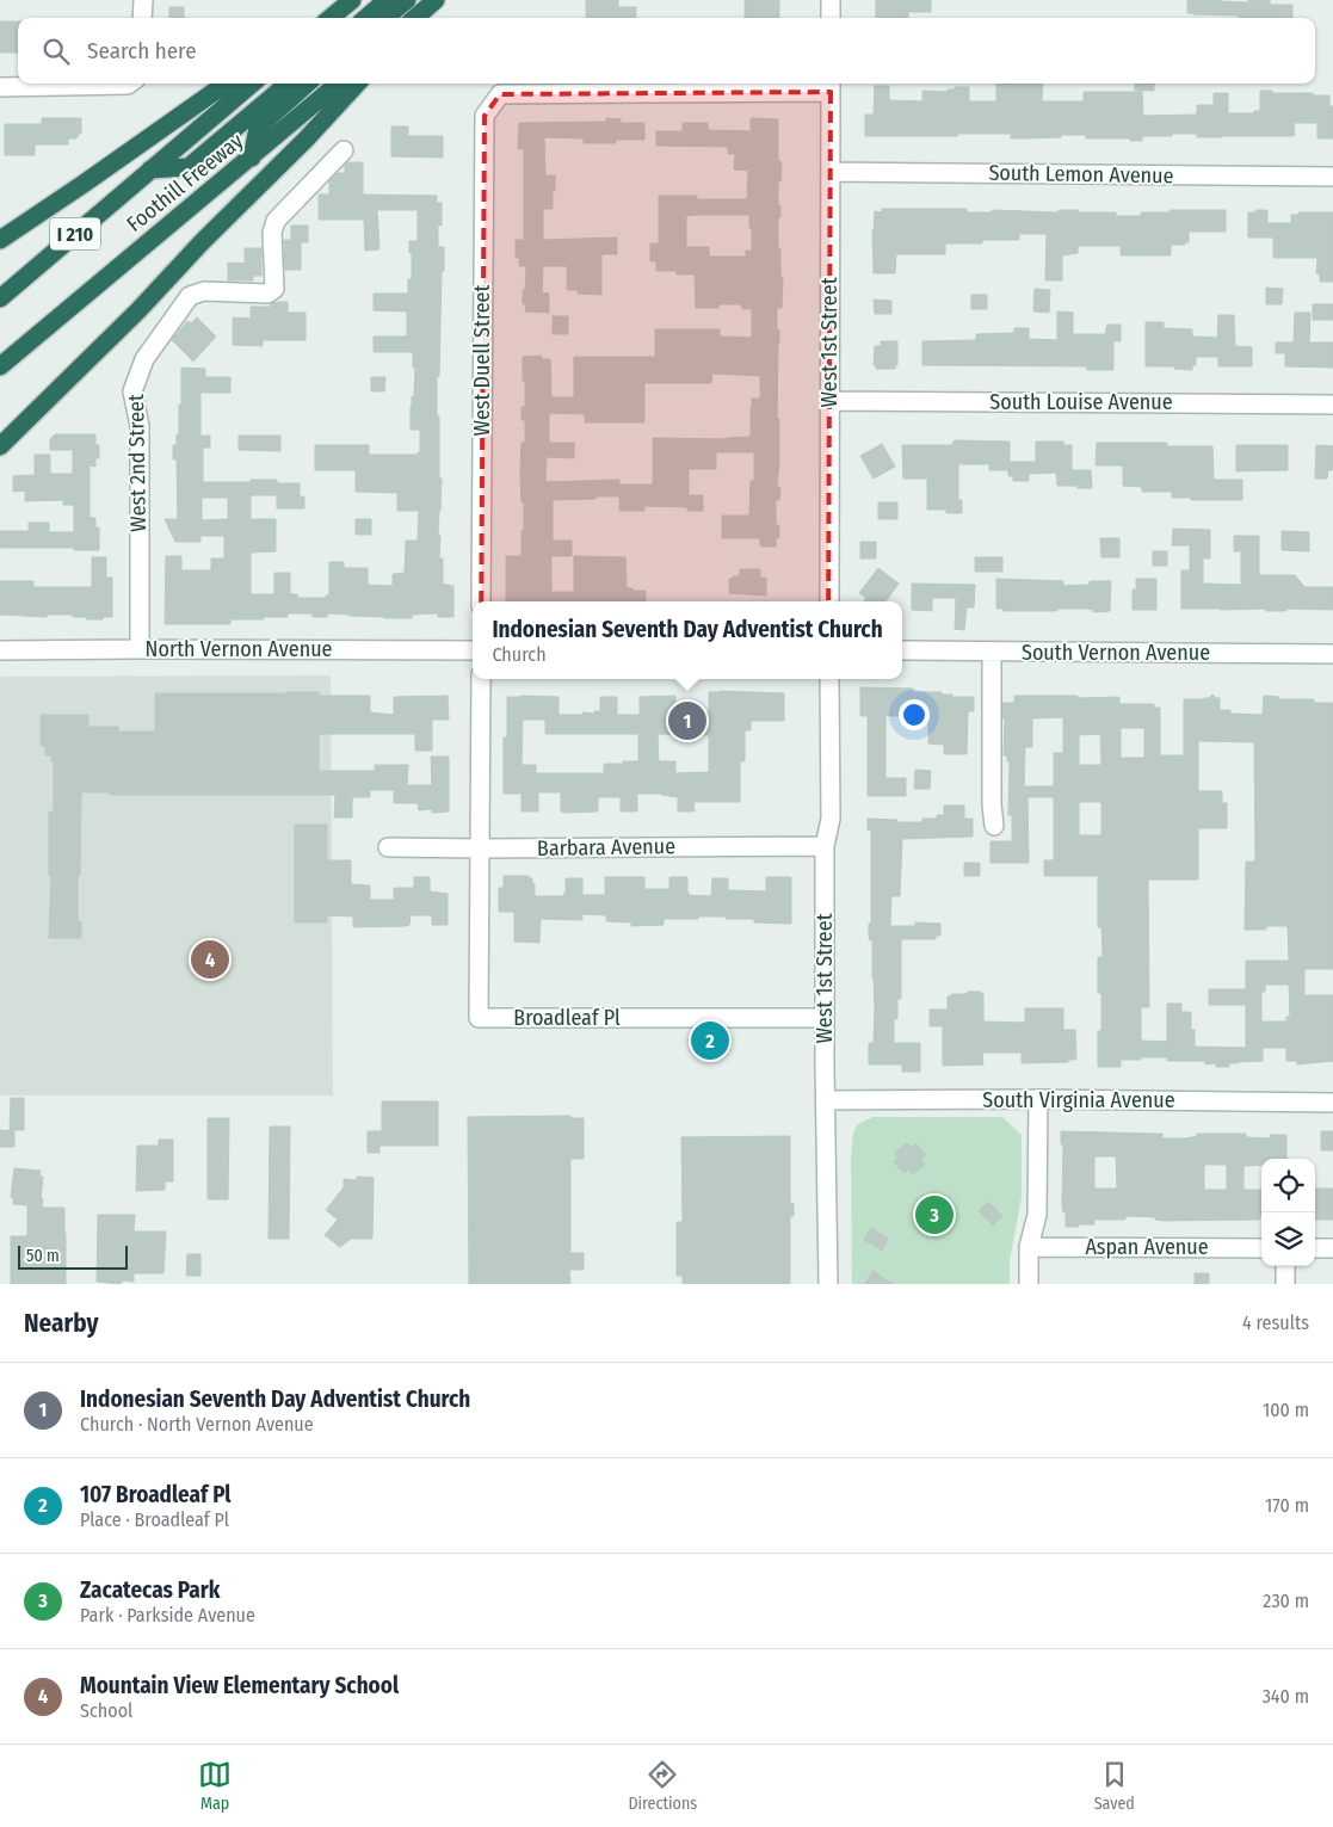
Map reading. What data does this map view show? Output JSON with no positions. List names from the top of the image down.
{
  "streets": {
    "highway": ["Foothill Freeway", "I 210"],
    "street": [
      "South Lemon Avenue",
      "West 1st Street",
      "West Duell Street",
      "South Louise Avenue",
      "West 2nd Street",
      "North Vernon Avenue",
      "South Vernon Avenue",
      "Barbara Avenue",
      "Broadleaf Pl",
      "South Virginia Avenue",
      "Aspan Avenue"
    ]
  },
  "crossings": [
    ["South Lemon Avenue", "West 1st Street"],
    ["West 1st Street", "West Duell Street"],
    ["West 1st Street", "South Louise Avenue"],
    ["West 1st Street", "Barbara Avenue"],
    ["West 1st Street", "Broadleaf Pl"],
    ["West 1st Street", "South Virginia Avenue"],
    ["West 2nd Street", "North Vernon Avenue"],
    ["Barbara Avenue", "Broadleaf Pl"]
  ],
  "scale_bar": "50 m",
  "page": {
    "search": "Search here",
    "popup": ["Indonesian Seventh Day Adventist Church", "Church"],
    "pins": [
      "1",
      "4",
      "2",
      "3"
    ],
    "scale": "50 m",
    "heading": ["Nearby", "4 results"],
    "list": [
      {
        "mark": "1",
        "name": "Indonesian Seventh Day Adventist Church",
        "note": "Church · North Vernon Avenue",
        "value": "100 m"
      },
      {
        "mark": "2",
        "name": "107 Broadleaf Pl",
        "note": "Place · Broadleaf Pl",
        "value": "170 m"
      },
      {
        "mark": "3",
        "name": "Zacatecas Park",
        "note": "Park · Parkside Avenue",
        "value": "230 m"
      },
      {
        "mark": "4",
        "name": "Mountain View Elementary School",
        "note": "School",
        "value": "340 m"
      }
    ],
    "nav": ["Map", "Directions", "Saved"]
  }
}
